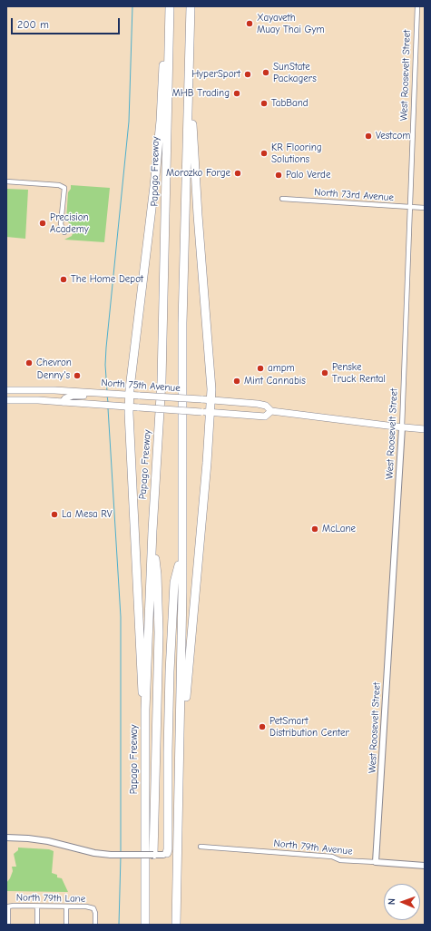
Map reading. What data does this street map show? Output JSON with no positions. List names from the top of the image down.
{
  "streets": {
    "highway": ["Papago Freeway"],
    "main road": ["North 75th Avenue"],
    "street": [
      "West Roosevelt Street",
      "North 73rd Avenue",
      "North 79th Avenue",
      "North 79th Lane"
    ]
  },
  "crossings": [
    ["West Roosevelt Street", "North 73rd Avenue"],
    ["West Roosevelt Street", "North 75th Avenue"],
    ["West Roosevelt Street", "North 79th Avenue"]
  ],
  "places": [
    "Xayaveth Muay Thai Gym",
    "SunState Packagers",
    "HyperSport",
    "MHB Trading",
    "TabBand",
    "Vestcom",
    "KR Flooring Solutions",
    "Morozko Forge",
    "Palo Verde",
    "Precision Academy",
    "The Home Depot",
    "Chevron",
    "ampm",
    "Penske Truck Rental",
    "Denny's",
    "Mint Cannabis",
    "La Mesa RV",
    "McLane",
    "PetSmart Distribution Center"
  ],
  "scale_bar": "200 m",
  "north": "left"
}
